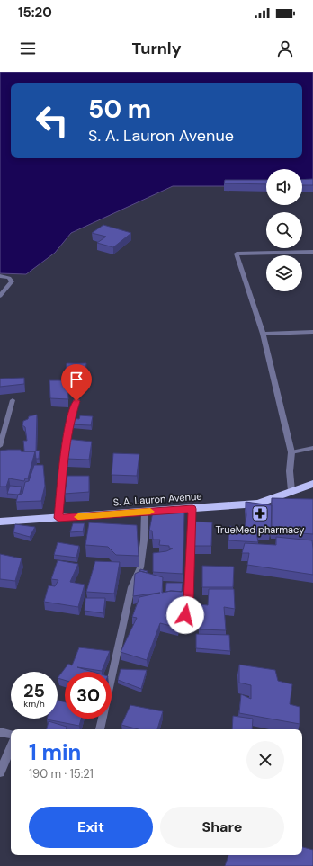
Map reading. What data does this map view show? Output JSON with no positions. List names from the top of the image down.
{
  "streets": {
    "highway": ["S. A. Lauron Avenue"]
  },
  "places": {
    "pharmacy": ["TrueMed pharmacy"]
  },
  "page": {
    "status": "15:20",
    "header": "Turnly",
    "turn": ["50 m", "S. A. Lauron Avenue"],
    "speed": "25 km/h",
    "limit": "30",
    "heading": ["1 min", "190 m · 15:21"],
    "buttons": ["Exit", "Share"]
  }
}
